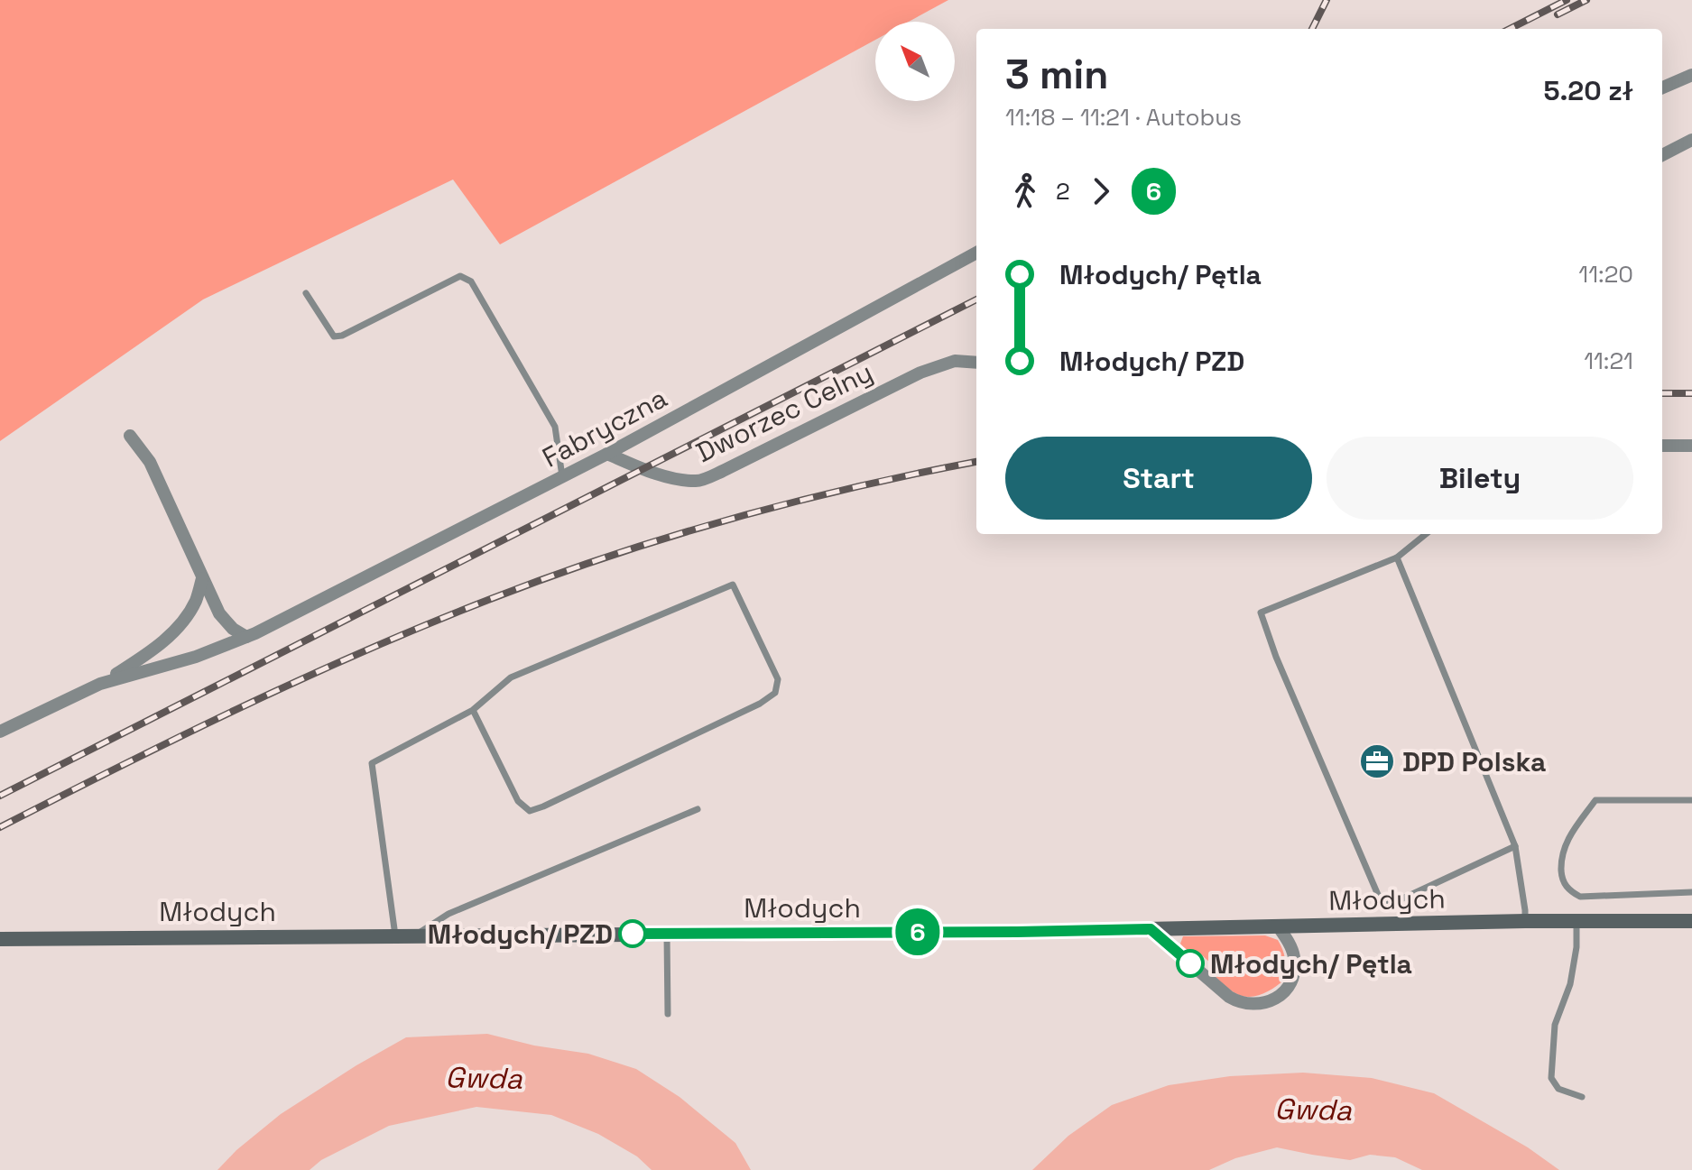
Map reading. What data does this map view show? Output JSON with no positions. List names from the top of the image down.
{
  "streets": {
    "street": ["Dworzec Celny", "Fabryczna", "Młodych"]
  },
  "crossings": [
    ["Dworzec Celny", "Fabryczna"]
  ],
  "water": ["Gwda"],
  "places": {
    "office": ["DPD Polska"],
    "other": ["Młodych/ PZD", "Młodych/ Pętla"]
  },
  "lines": ["bus line 6"],
  "north": "top left",
  "page": {
    "on_map": "6",
    "heading": ["3 min", "11:18 – 11:21 · Autobus", "5.20 zł"],
    "legs": ["2", "6"],
    "list": [
      {
        "name": "Młodych/ Pętla",
        "value": "11:20"
      },
      {
        "name": "Młodych/ PZD",
        "value": "11:21"
      }
    ],
    "buttons": ["Start", "Bilety"]
  }
}
